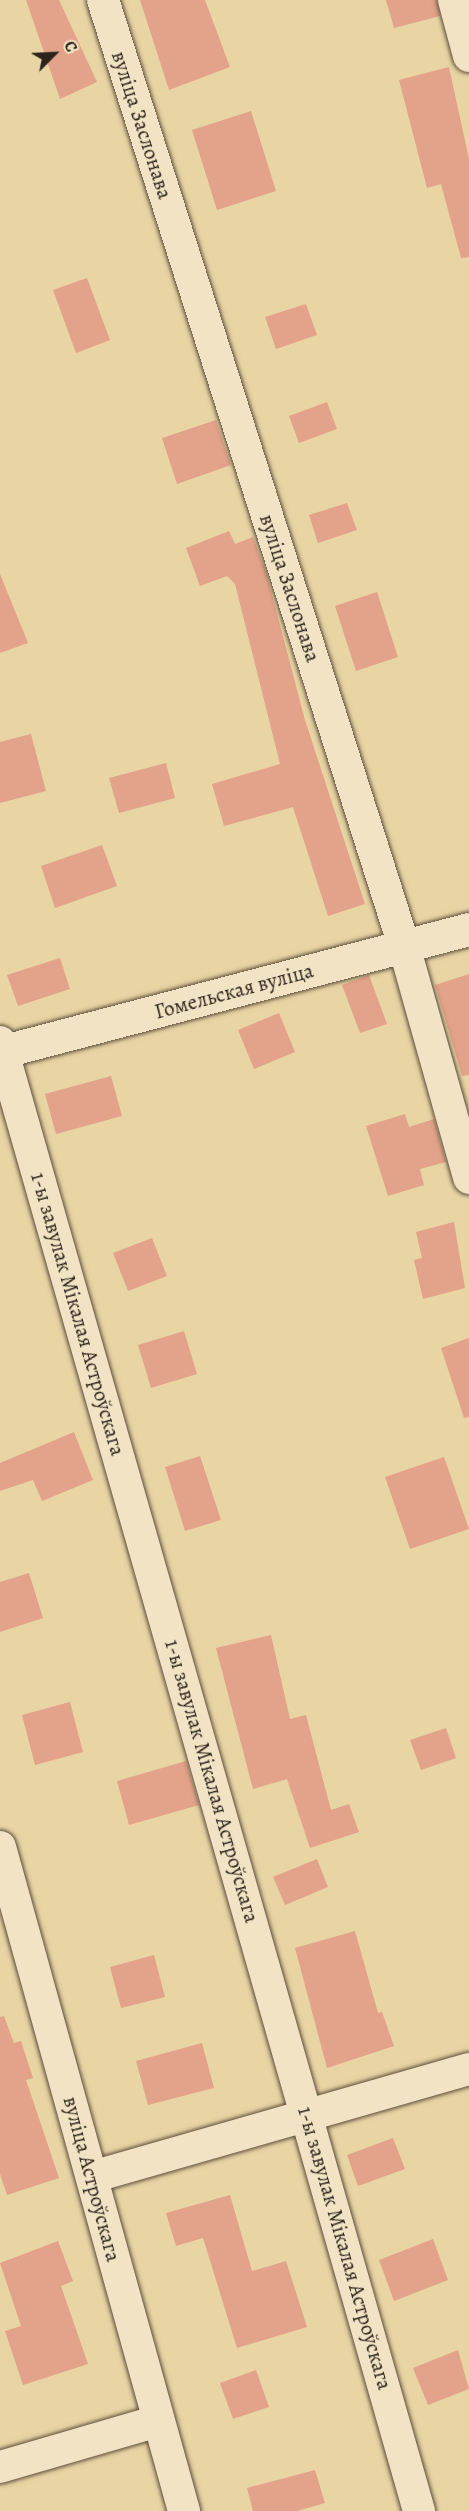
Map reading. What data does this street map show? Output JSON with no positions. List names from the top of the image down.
{
  "streets": {
    "street": [
      "вуліца Заслонава",
      "Гомельская вуліца",
      "1-ы завулак Мікалая Астроўскага",
      "вуліца Астроўскага"
    ]
  },
  "crossings": [
    ["вуліца Заслонава", "Гомельская вуліца"],
    ["Гомельская вуліца", "1-ы завулак Мікалая Астроўскага"]
  ],
  "north": "top right"
}
